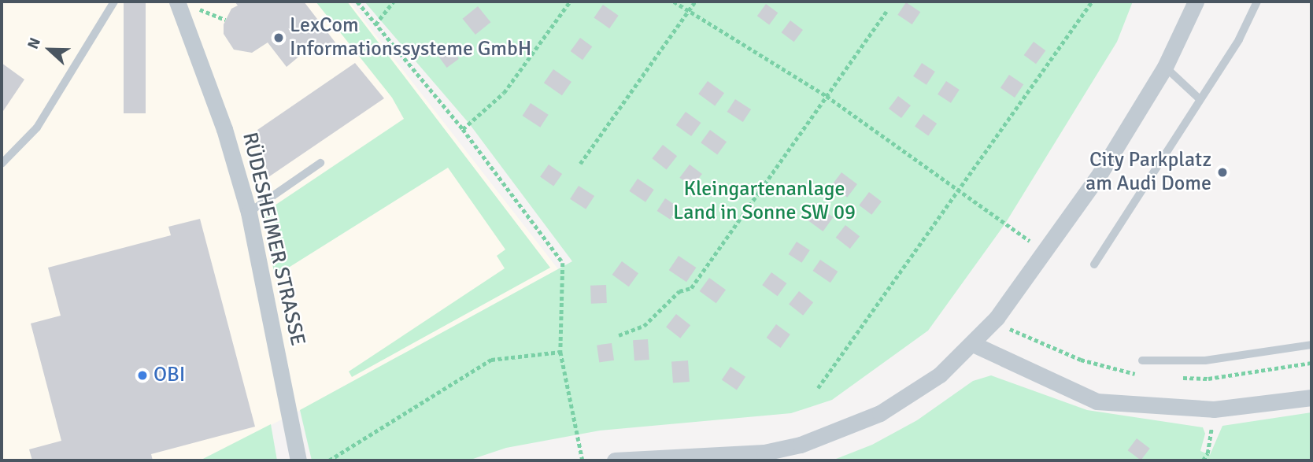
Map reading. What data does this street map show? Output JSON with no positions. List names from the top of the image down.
{
  "streets": {
    "street": ["RÜDESHEIMER STRASSE"]
  },
  "parks": ["Kleingartenanlage Land in Sonne SW 09"],
  "places": ["LexCom Informationssysteme GmbH", "City Parkplatz am Audi Dome", "OBI"],
  "north": "left"
}
